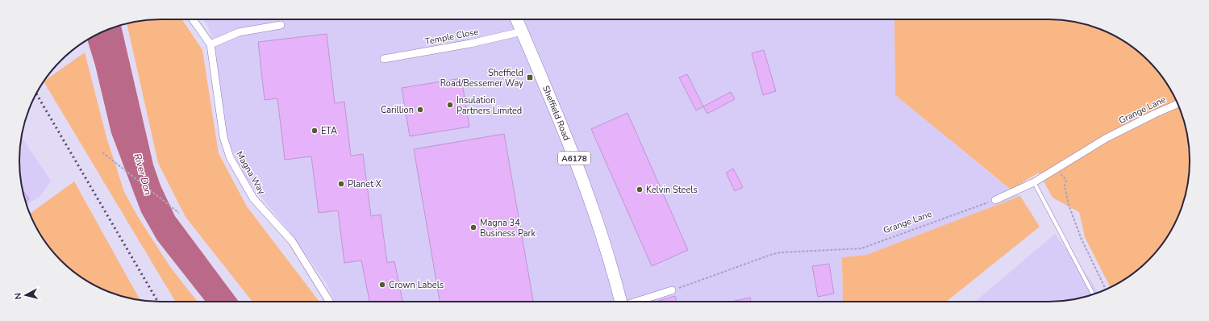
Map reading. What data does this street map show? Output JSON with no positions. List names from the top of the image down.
{
  "streets": {
    "main road": ["Sheffield Road", "A6178"],
    "street": ["Temple Close", "Grange Lane", "Magna Way"]
  },
  "crossings": [
    ["Temple Close", "Sheffield Road"]
  ],
  "water": ["River Don"],
  "places": {
    "transit": ["Sheffield Road/Bessemer Way"],
    "other": [
      "Insulation Partners Limited",
      "Carillion",
      "ETA",
      "Planet X",
      "Kelvin Steels",
      "Magna 34 Business Park",
      "Crown Labels"
    ]
  },
  "north": "left"
}
